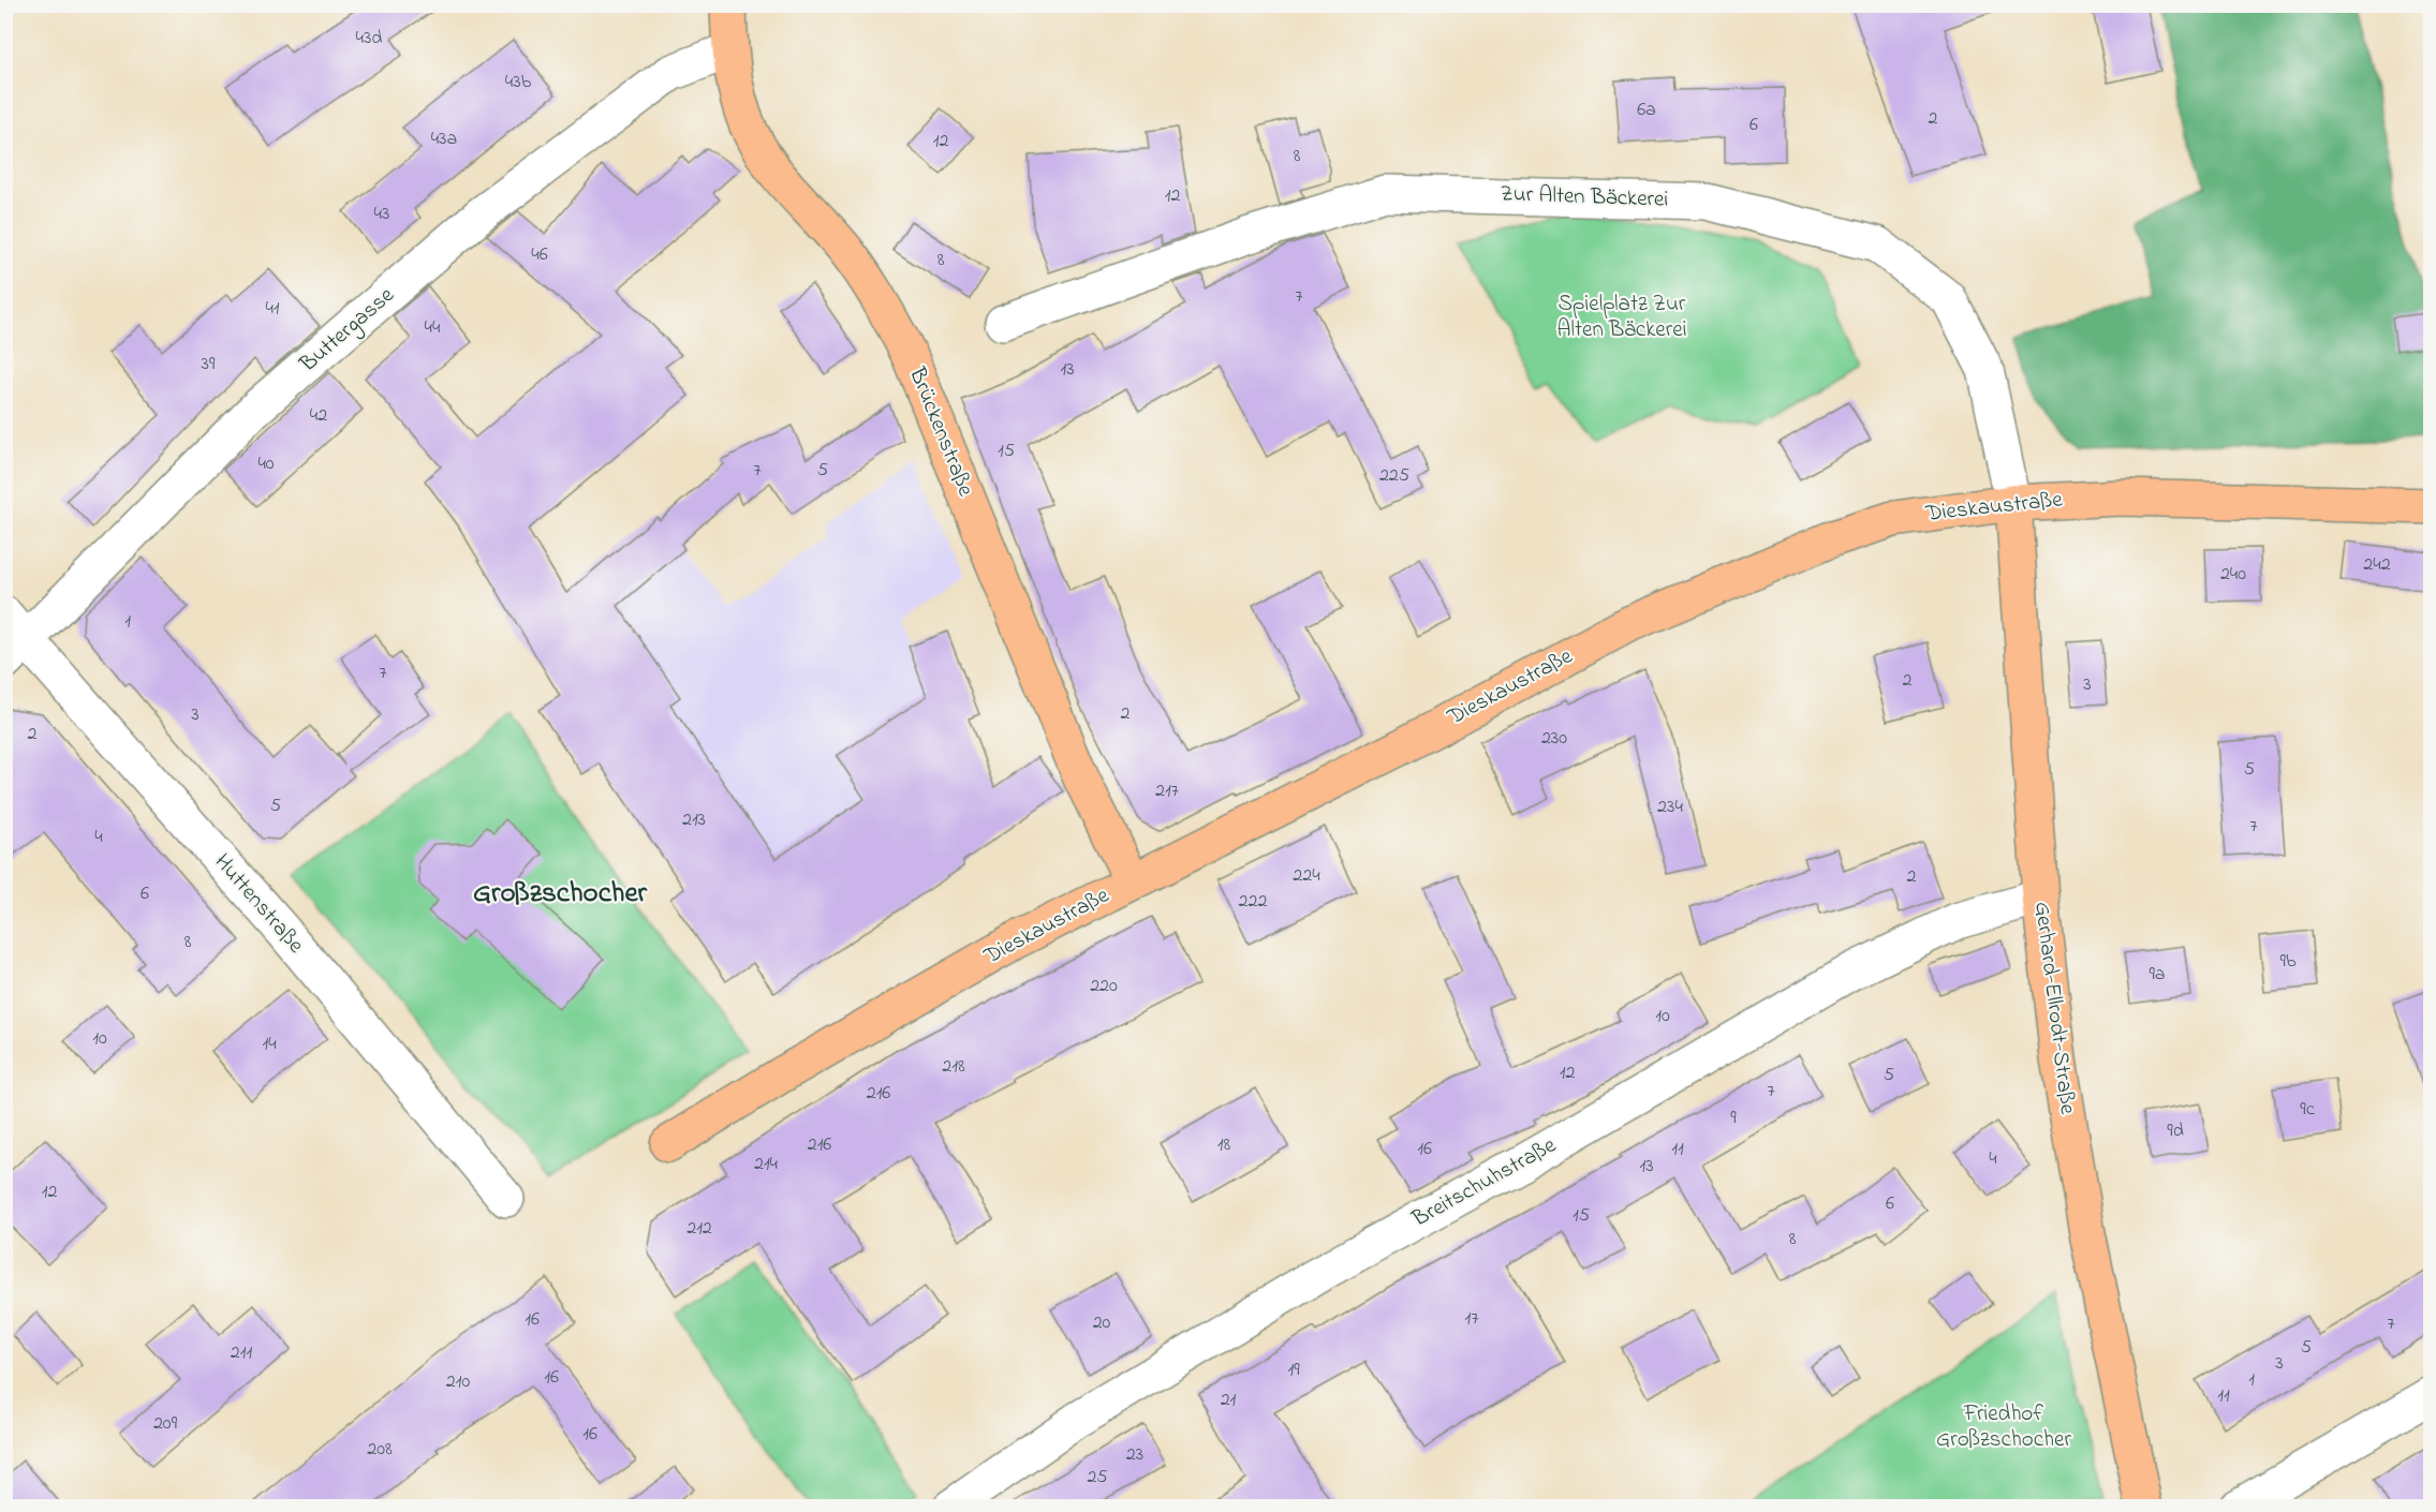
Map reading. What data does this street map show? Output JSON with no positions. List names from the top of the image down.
{
  "streets": {
    "main road": ["Brückenstraße", "Dieskaustraße", "Gerhard-Ellrodt-Straße"],
    "street": [
      "Zur Alten Bäckerei",
      "Buttergasse",
      "Huttenstraße",
      "Breitschuhstraße"
    ]
  },
  "crossings": [
    ["Zur Alten Bäckerei", "Dieskaustraße"],
    ["Zur Alten Bäckerei", "Gerhard-Ellrodt-Straße"],
    ["Buttergasse", "Brückenstraße"],
    ["Buttergasse", "Huttenstraße"],
    ["Brückenstraße", "Dieskaustraße"],
    ["Dieskaustraße", "Gerhard-Ellrodt-Straße"],
    ["Gerhard-Ellrodt-Straße", "Breitschuhstraße"]
  ],
  "districts": ["Großzschocher"],
  "parks": ["Spielplatz Zur Alten Bäckerei", "Friedhof Großzschocher"],
  "house_numbers": [
    "43d",
    "43b",
    "6a",
    "2",
    "6",
    "43a",
    "12",
    "8",
    "12",
    "43",
    "46",
    "8",
    "7",
    "41",
    "44",
    "39",
    "13",
    "42",
    "15",
    "40",
    "7",
    "5",
    "225",
    "242",
    "240",
    "1",
    "7",
    "2",
    "3",
    "2",
    "3",
    "2",
    "230",
    "5",
    "217",
    "5",
    "234",
    "213",
    "7",
    "4",
    "224",
    "2",
    "6",
    "222",
    "8",
    "9b",
    "9a",
    "220",
    "10",
    "10",
    "14",
    "218",
    "12",
    "5",
    "7",
    "216",
    "9c",
    "9",
    "9d",
    "216",
    "18",
    "16",
    "11",
    "4",
    "214",
    "13",
    "12",
    "6",
    "15",
    "212",
    "8",
    "17",
    "16",
    "20",
    "7",
    "5",
    "211",
    "3",
    "19",
    "16",
    "1",
    "210",
    "11",
    "21",
    "209",
    "16",
    "208",
    "23",
    "25"
  ]
}
